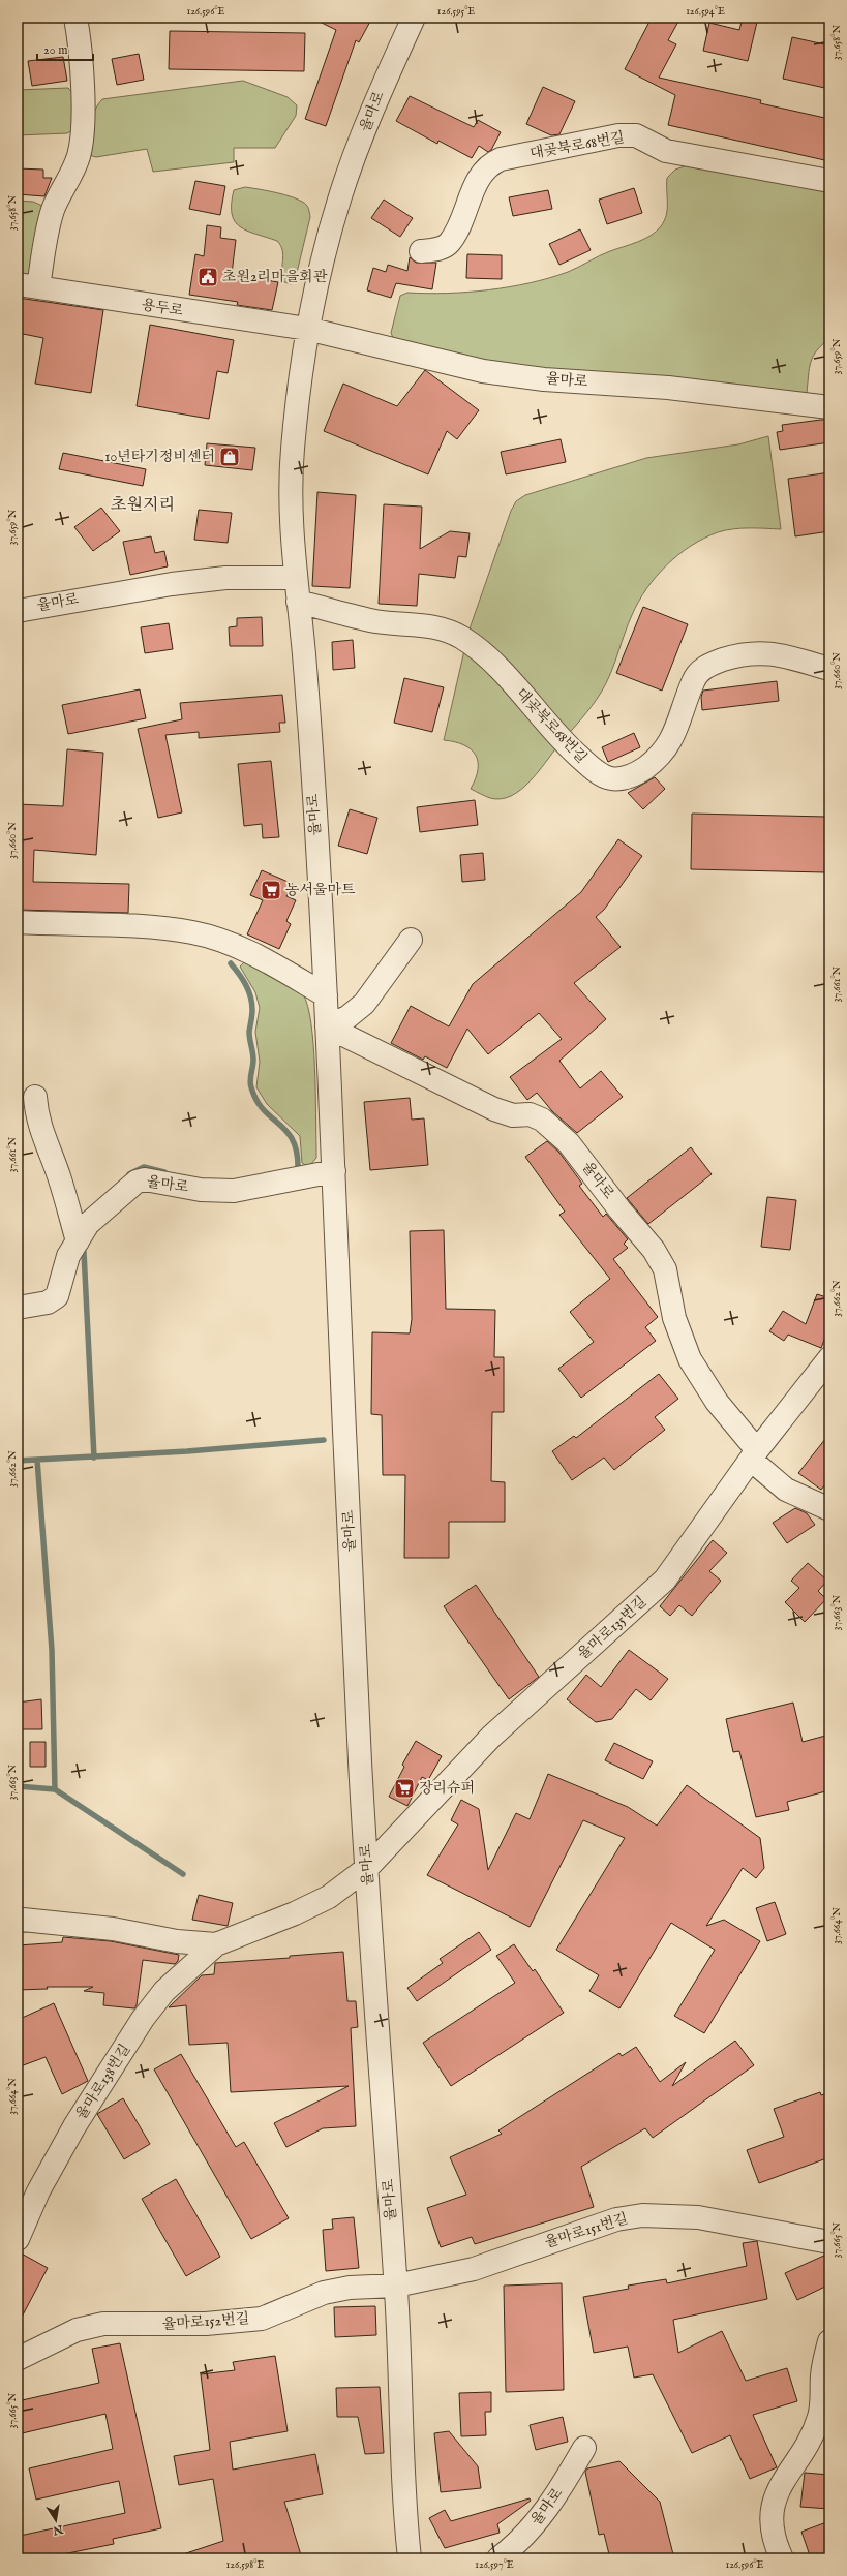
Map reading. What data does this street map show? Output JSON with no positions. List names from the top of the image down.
{
  "streets": {
    "street": [
      "율마로",
      "대곶북로68번길",
      "용두로",
      "율마로135번길",
      "율마로138번길",
      "율마로151번길",
      "율마로152번길"
    ]
  },
  "crossings": [
    ["율마로", "대곶북로68번길"],
    ["율마로", "용두로"],
    ["율마로", "율마로135번길"],
    ["율마로", "율마로138번길"],
    ["율마로", "율마로151번길"],
    ["율마로", "율마로152번길"],
    ["율마로135번길", "율마로138번길"],
    ["율마로151번길", "율마로152번길"]
  ],
  "districts": ["초원지리"],
  "places": {
    "public building": ["초원2리마을회관"],
    "shop": ["10년타기정비센터"],
    "supermarket": ["농서울마트", "장리슈퍼"]
  },
  "scale_bar": "20 m",
  "north": "bottom",
  "coordinates": [
    "126.596°E",
    "126.595°E",
    "126.594°E",
    "37.658°N",
    "37.659°N",
    "37.660°N",
    "37.661°N",
    "37.662°N",
    "37.663°N",
    "37.664°N",
    "37.665°N",
    "126.598°E",
    "126.597°E"
  ]
}
